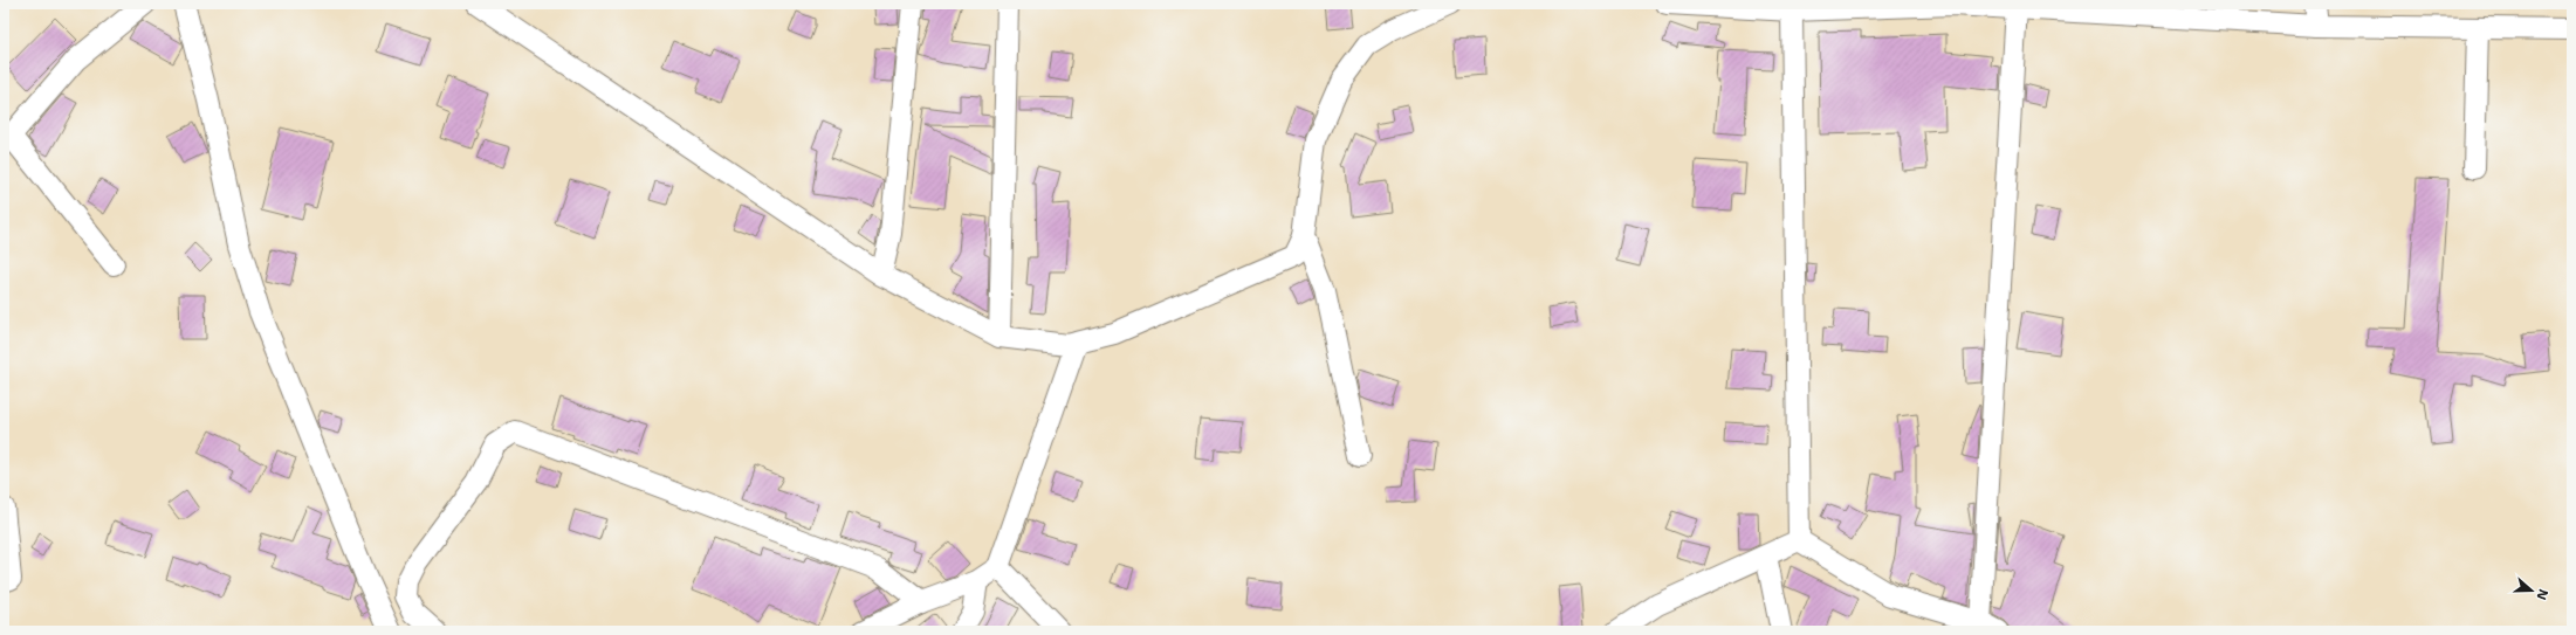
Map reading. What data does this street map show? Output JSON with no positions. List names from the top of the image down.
{
  "north": "right"
}
